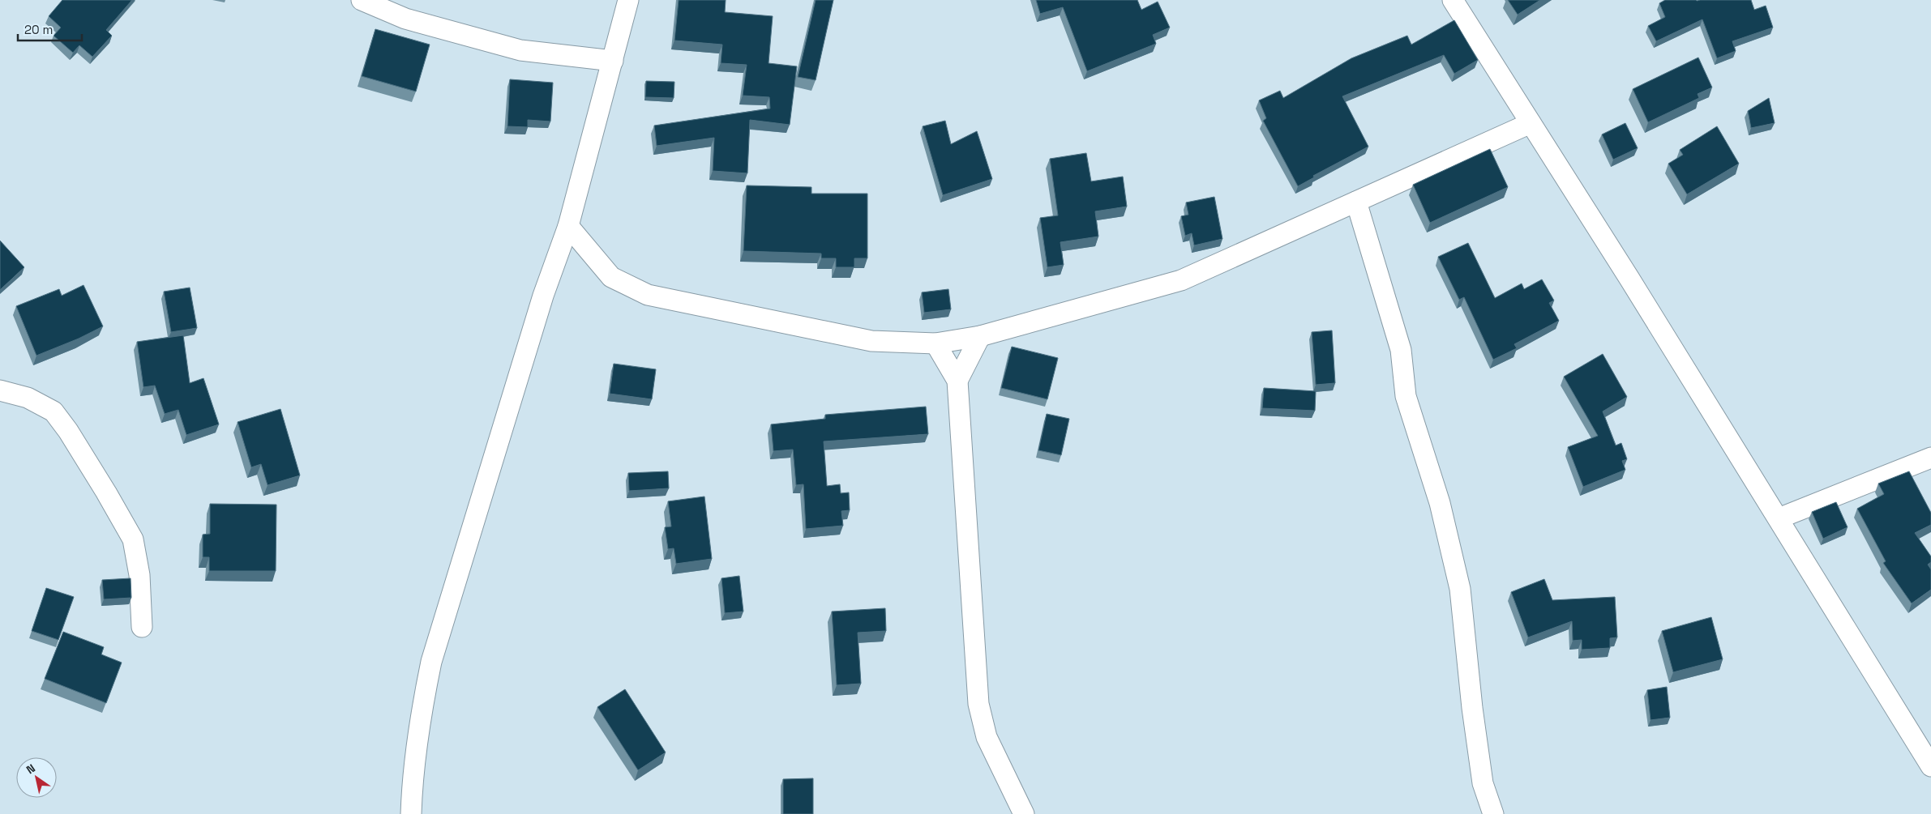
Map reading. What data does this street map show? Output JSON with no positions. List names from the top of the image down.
{
  "scale_bar": "20 m",
  "north": "top left"
}
